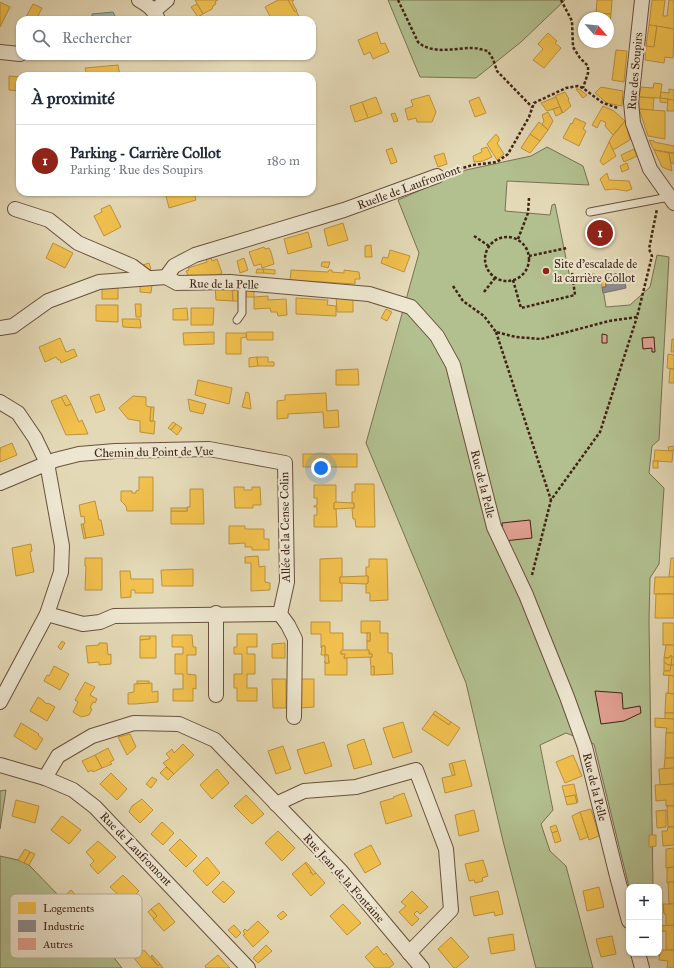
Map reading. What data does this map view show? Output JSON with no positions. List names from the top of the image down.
{
  "streets": {
    "street": [
      "Rue des Soupirs",
      "Ruelle de Laufromont",
      "Rue de la Pelle",
      "Chemin du Point de Vue",
      "Allée de la Cense Colin",
      "Rue de Laufromont",
      "Rue Jean de la Fontaine"
    ]
  },
  "crossings": [
    ["Ruelle de Laufromont", "Rue de la Pelle"],
    ["Chemin du Point de Vue", "Allée de la Cense Colin"],
    ["Rue de Laufromont", "Rue Jean de la Fontaine"]
  ],
  "places": ["Site d'escalade de la carrière Collot"],
  "legend": ["Logements", "Industrie", "Autres"],
  "north": "bottom right",
  "page": {
    "search": "Rechercher",
    "heading": "À proximité",
    "list": [
      {
        "mark": "1",
        "name": "Parking - Carrière Collot",
        "note": "Parking · Rue des Soupirs",
        "value": "180 m"
      }
    ],
    "pins": "1",
    "map_buttons": ["+", "−"]
  }
}
